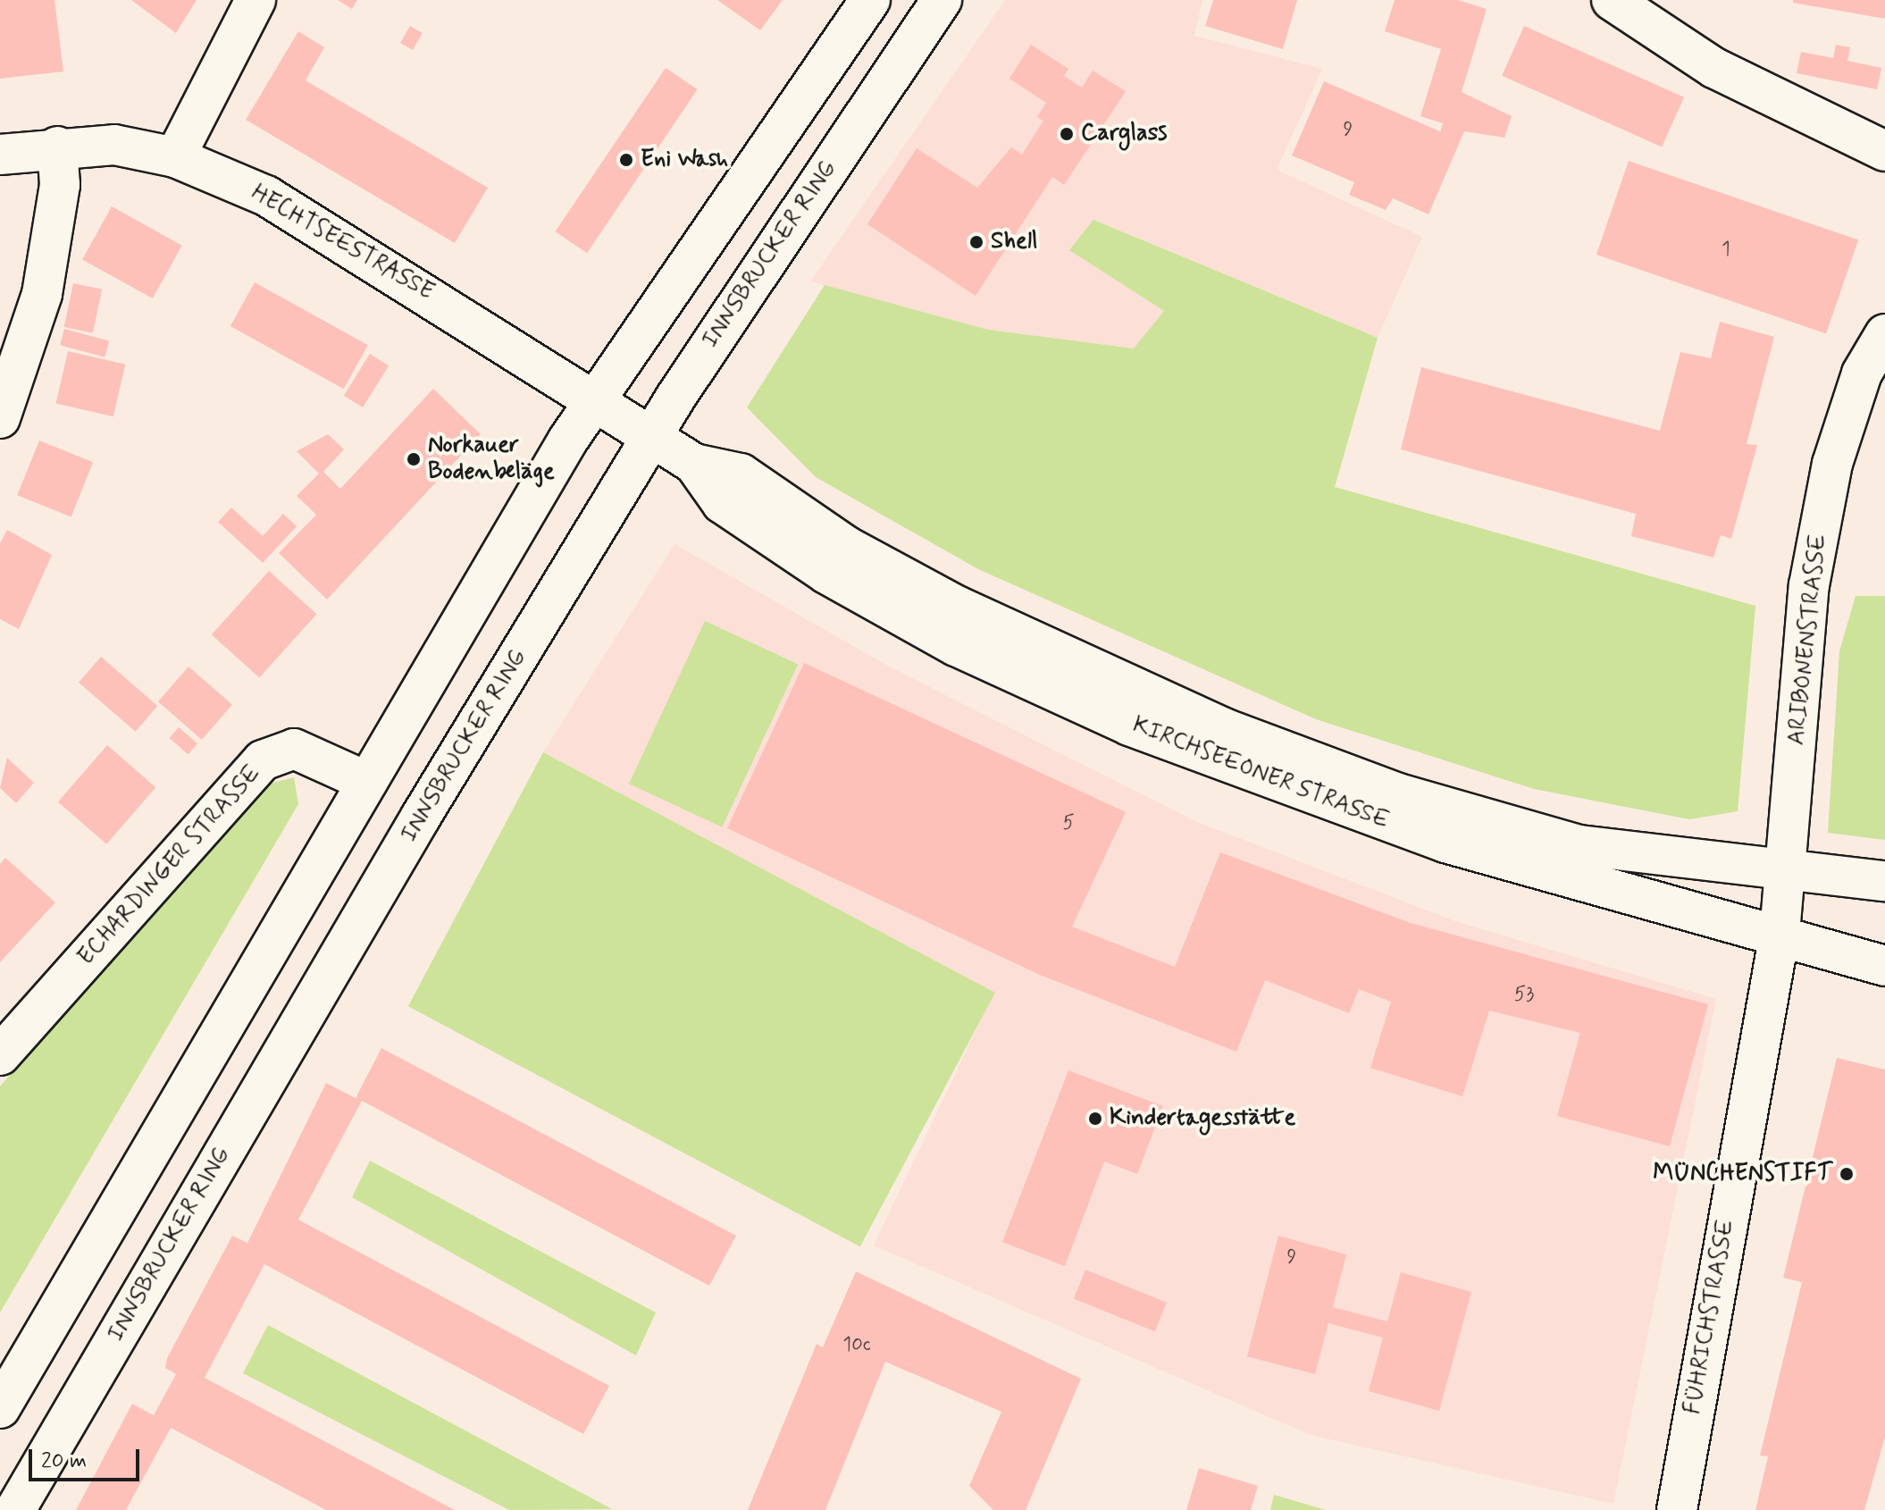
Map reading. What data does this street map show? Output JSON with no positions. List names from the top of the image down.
{
  "streets": {
    "street": [
      "HECHTSEESTRASSE",
      "INNSBRUCKER RING",
      "ARIBONENSTRASSE",
      "KIRCHSEEONER STRASSE",
      "ECHARDINGER STRASSE",
      "FÜHRICHSTRASSE"
    ]
  },
  "crossings": [
    ["HECHTSEESTRASSE", "INNSBRUCKER RING"],
    ["HECHTSEESTRASSE", "KIRCHSEEONER STRASSE"],
    ["INNSBRUCKER RING", "KIRCHSEEONER STRASSE"],
    ["ARIBONENSTRASSE", "KIRCHSEEONER STRASSE"],
    ["ARIBONENSTRASSE", "FÜHRICHSTRASSE"],
    ["KIRCHSEEONER STRASSE", "FÜHRICHSTRASSE"]
  ],
  "places": [
    "Carglass",
    "Eni Wash",
    "Shell",
    "Norkauer Bodenbeläge",
    "Kindertagesstätte",
    "MÜNCHENSTIFT"
  ],
  "house_numbers": [
    "9",
    "1",
    "5",
    "53",
    "9",
    "10c"
  ],
  "scale_bar": "20 m"
}
